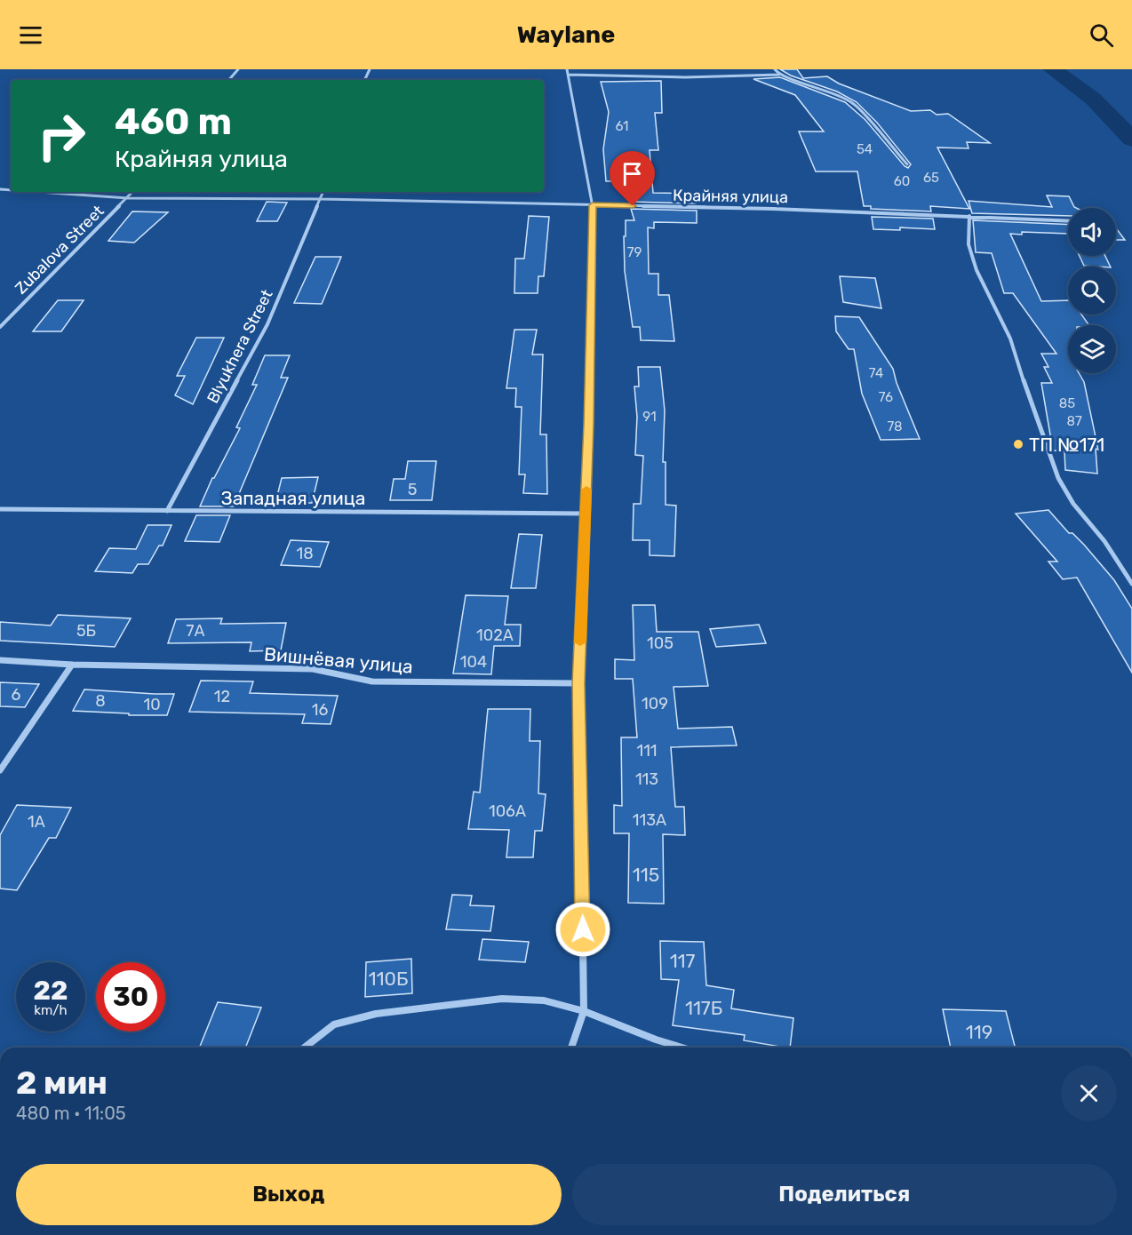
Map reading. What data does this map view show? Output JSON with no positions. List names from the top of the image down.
{
  "streets": {
    "street": [
      "Крайняя улица",
      "Zubalova Street",
      "Blyukhera Street",
      "Западная улица",
      "Вишнёвая улица"
    ]
  },
  "crossings": [
    ["Крайняя улица", "Zubalova Street"],
    ["Крайняя улица", "Blyukhera Street"],
    ["Blyukhera Street", "Западная улица"]
  ],
  "places": ["ТП №171"],
  "house_numbers": [
    "61",
    "54",
    "65",
    "60",
    "79",
    "74",
    "76",
    "85",
    "91",
    "87",
    "78",
    "5",
    "18",
    "5Б",
    "7А",
    "102А",
    "105",
    "104",
    "6",
    "12",
    "8",
    "109",
    "10",
    "16",
    "111",
    "113",
    "106А",
    "113А",
    "1А",
    "115",
    "117",
    "110Б",
    "117Б",
    "119"
  ],
  "page": {
    "header": "Waylane",
    "turn": ["460 m", "Крайняя улица"],
    "speed": "22 km/h",
    "limit": "30",
    "heading": ["2 мин", "480 m · 11:05"],
    "buttons": ["Выход", "Поделиться"]
  }
}
